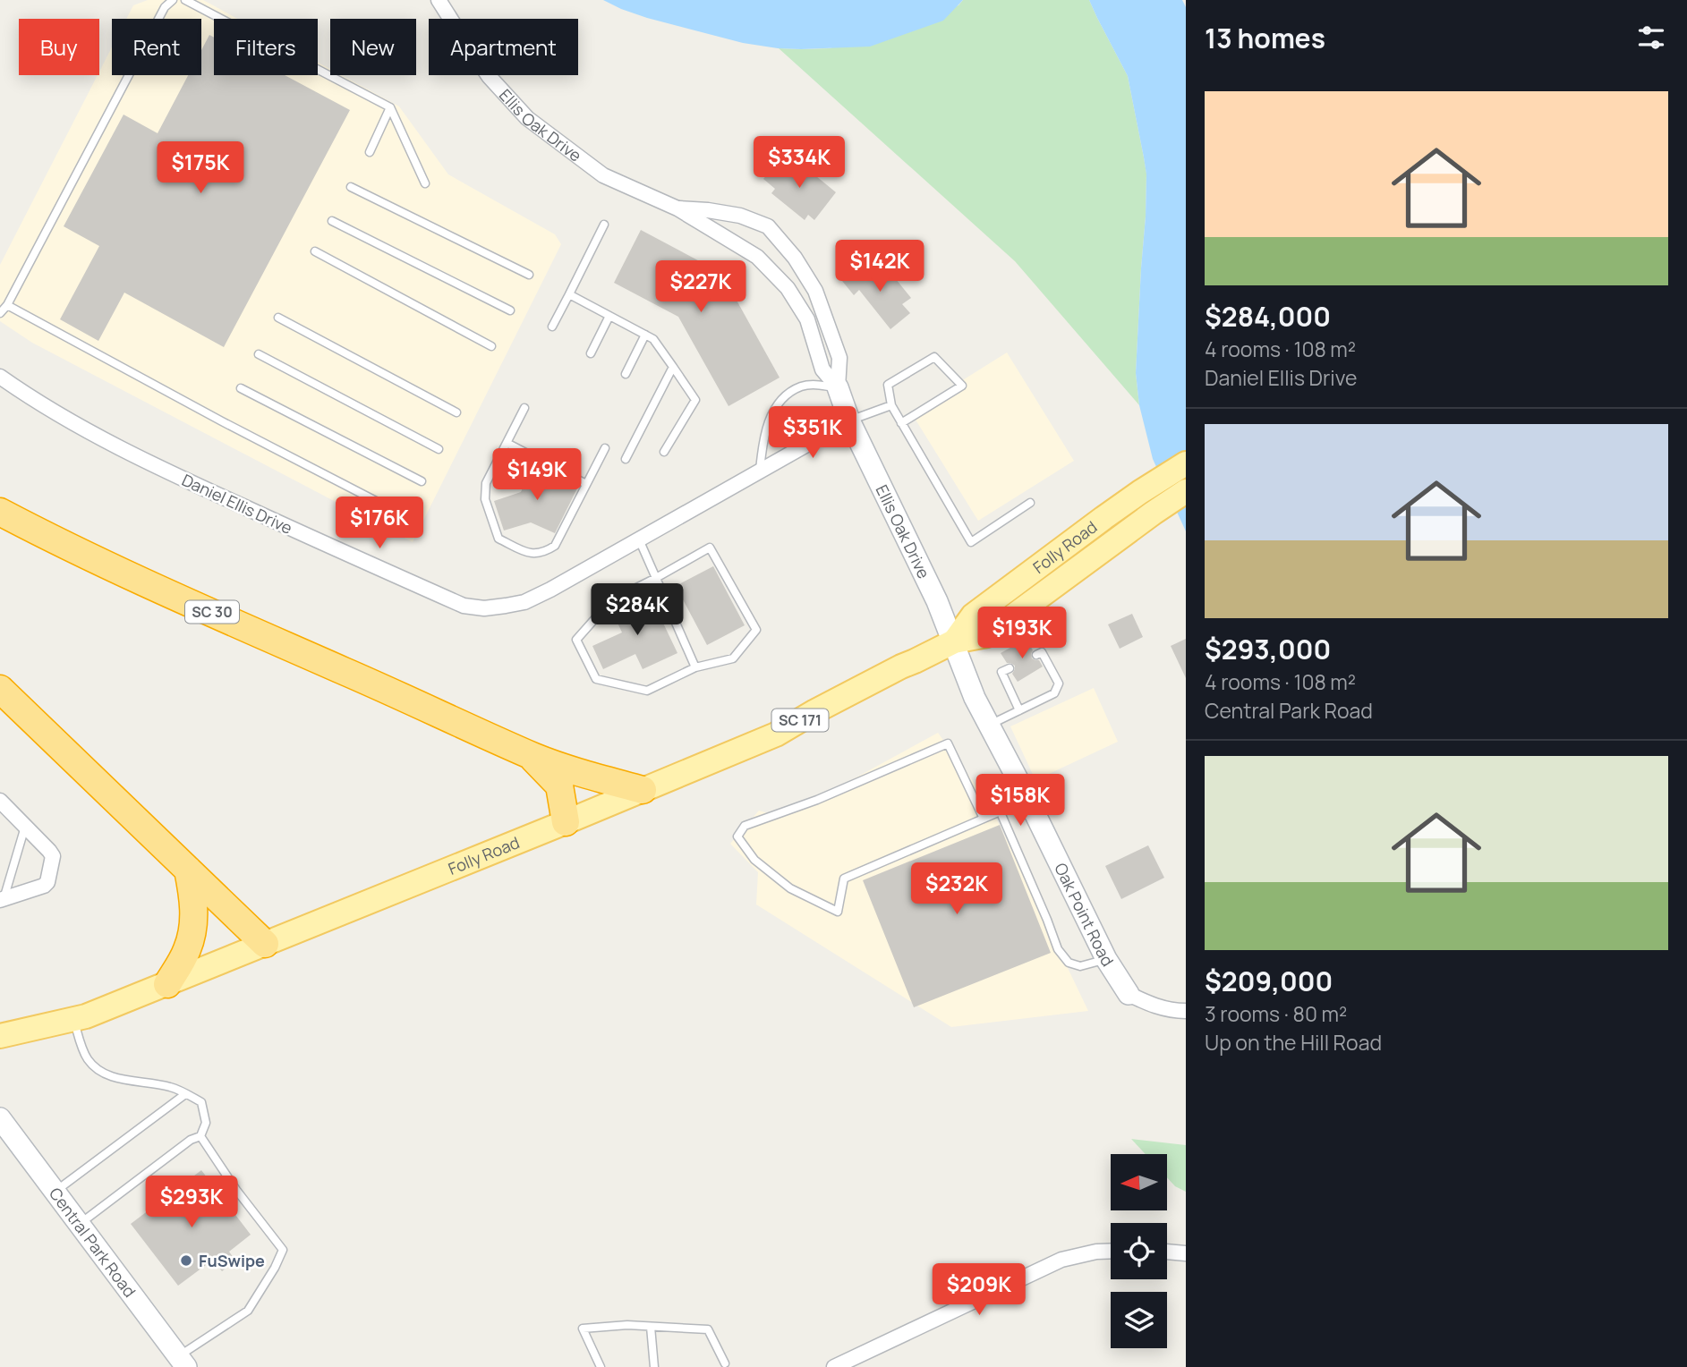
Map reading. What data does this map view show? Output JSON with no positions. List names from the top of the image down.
{
  "streets": {
    "highway": ["SC 30"],
    "main road": ["Folly Road", "SC 171"],
    "street": [
      "Ellis Oak Drive",
      "Daniel Ellis Drive",
      "Oak Point Road",
      "Central Park Road"
    ]
  },
  "crossings": [
    ["Ellis Oak Drive", "Daniel Ellis Drive"],
    ["Ellis Oak Drive", "Folly Road"],
    ["Ellis Oak Drive", "Oak Point Road"],
    ["Folly Road", "SC 30"],
    ["Folly Road", "Oak Point Road"]
  ],
  "places": ["FuSwipe"],
  "north": "left",
  "page": {
    "heading": "13 homes",
    "chip": [
      "Buy",
      "Rent",
      "Filters",
      "New",
      "Apartment"
    ],
    "list": [
      {
        "name": "$284,000",
        "note": "4 rooms · 108 m² · Daniel Ellis Drive"
      },
      {
        "name": "$293,000",
        "note": "4 rooms · 108 m² · Central Park Road"
      },
      {
        "name": "$209,000",
        "note": "3 rooms · 80 m² · Up on the Hill Road"
      }
    ],
    "price": [
      "$334K",
      "$175K",
      "$142K",
      "$227K",
      "$351K",
      "$149K",
      "$176K",
      "$284K",
      "$193K",
      "$158K",
      "$232K",
      "$293K",
      "$209K"
    ]
  }
}
